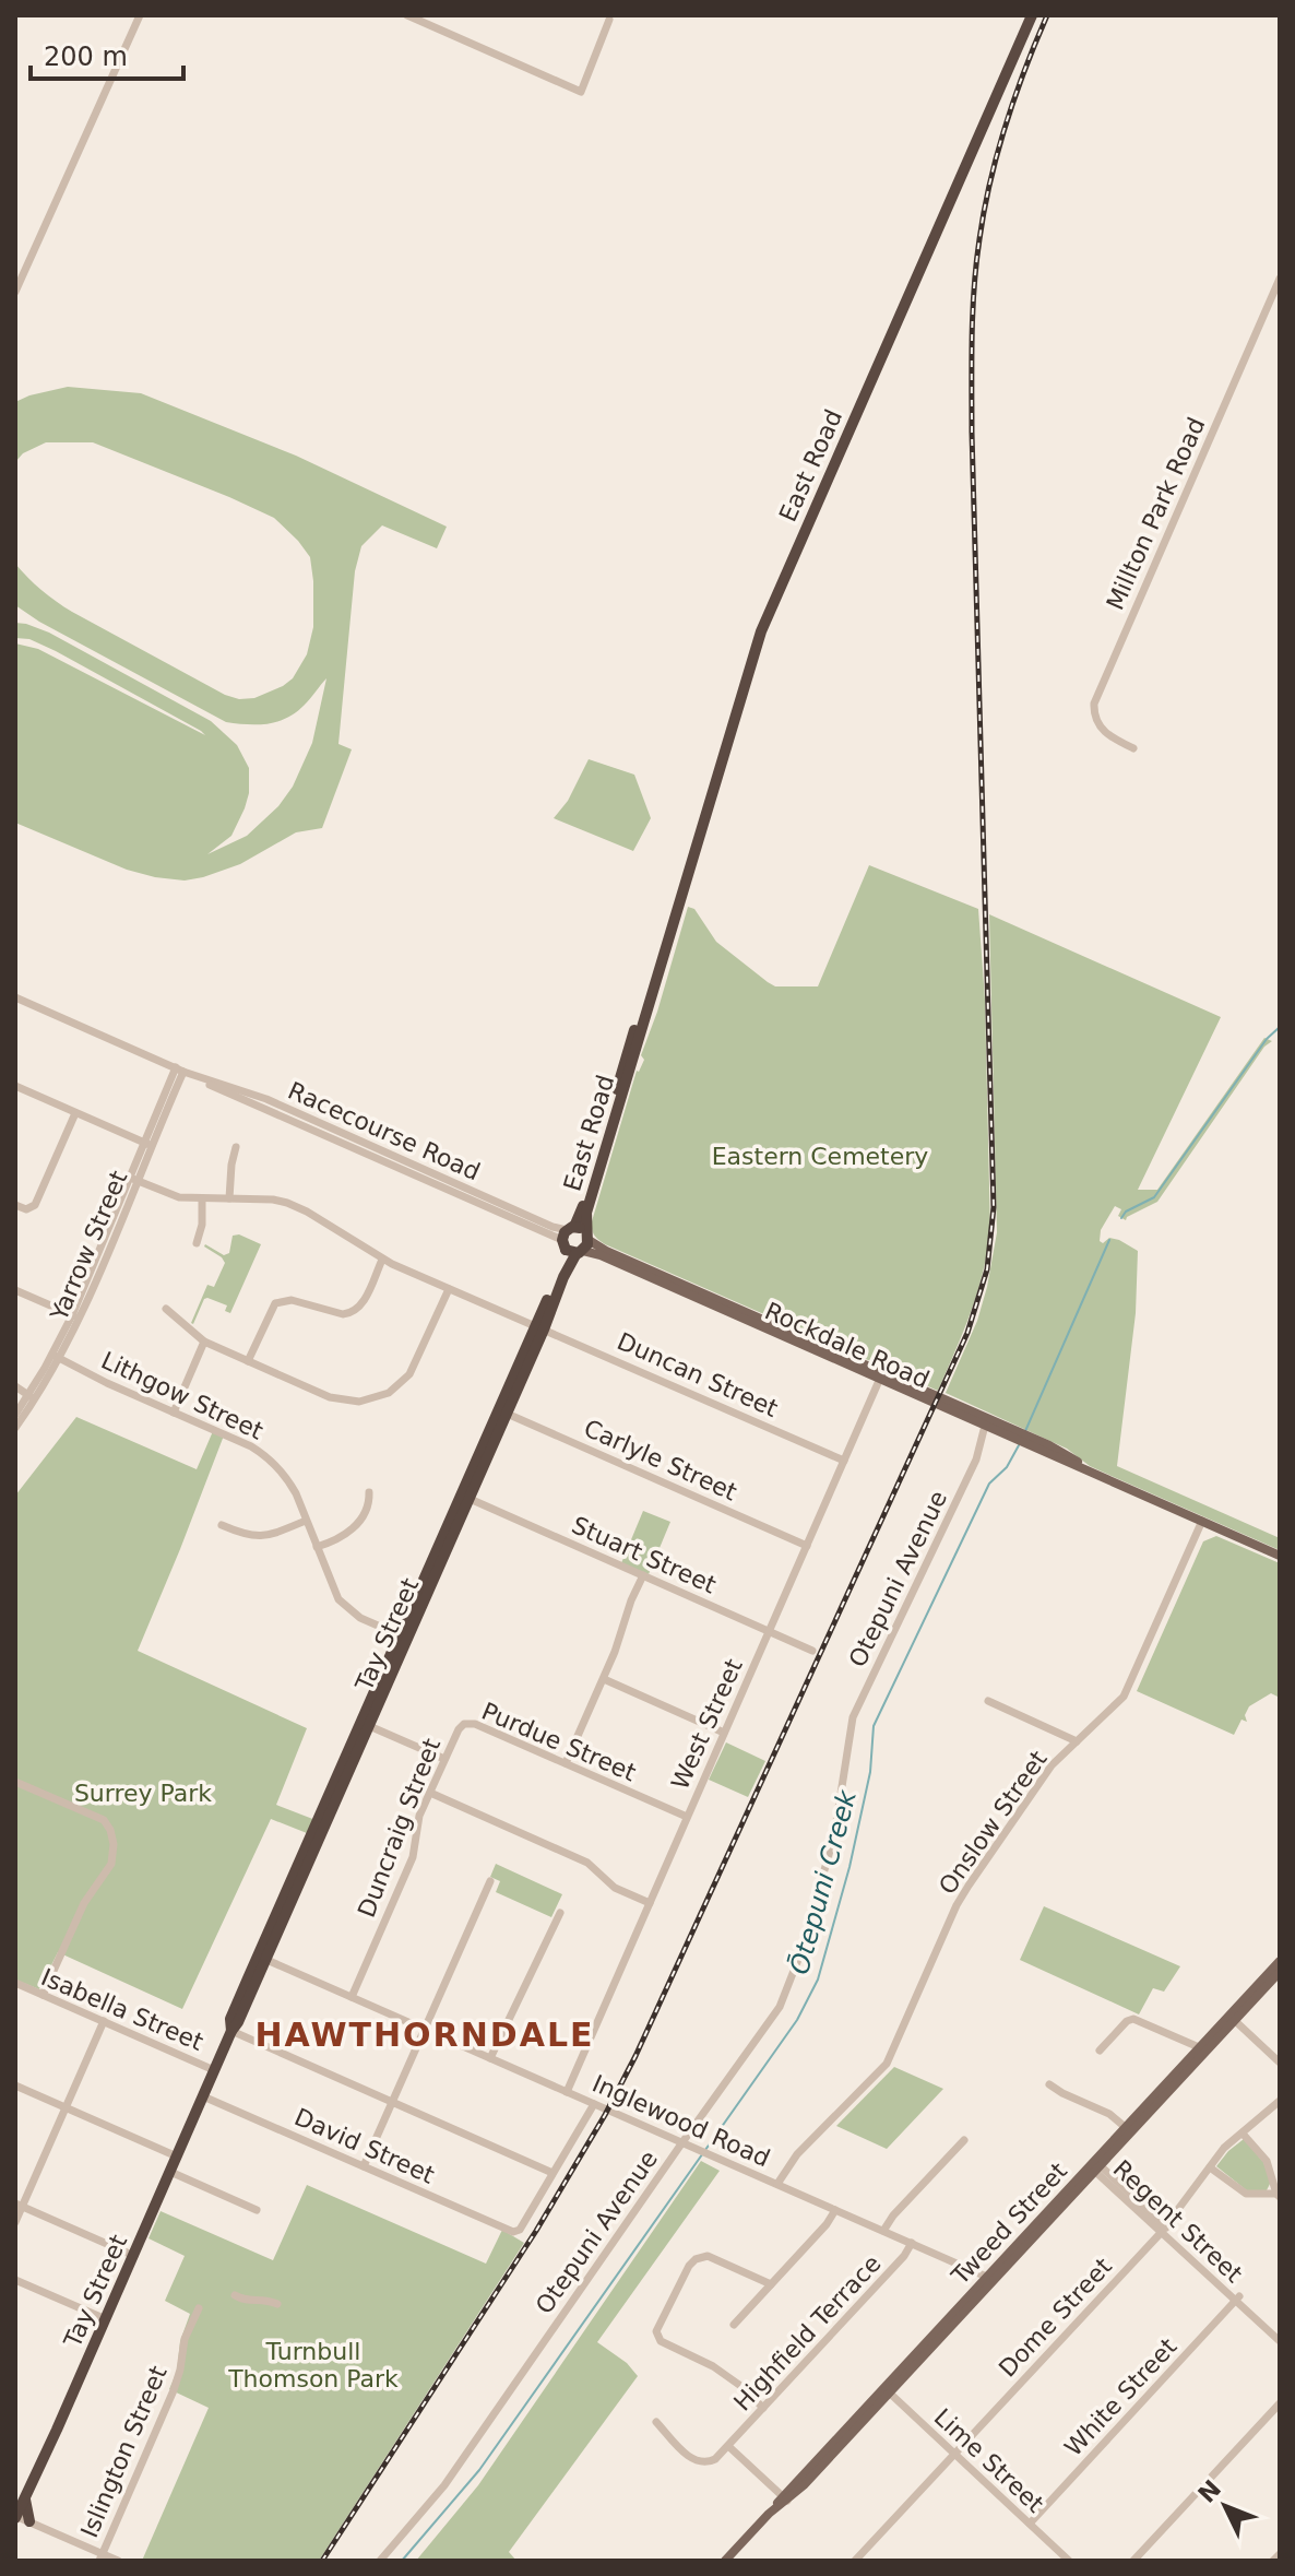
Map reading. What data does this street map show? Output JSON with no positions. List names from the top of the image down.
{
  "streets": {
    "highway": ["East Road", "Tay Street"],
    "main road": ["Rockdale Road", "Tweed Street"],
    "street": [
      "Millton Park Road",
      "Racecourse Road",
      "Yarrow Street",
      "Duncan Street",
      "Lithgow Street",
      "Carlyle Street",
      "Stuart Street",
      "Otepuni Avenue",
      "West Street",
      "Purdue Street",
      "Onslow Street",
      "Duncraig Street",
      "Isabella Street",
      "Inglewood Road",
      "David Street",
      "Regent Street",
      "Dome Street",
      "Highfield Terrace",
      "White Street",
      "Islington Street",
      "Lime Street"
    ]
  },
  "crossings": [
    ["East Road", "Racecourse Road"],
    ["East Road", "Rockdale Road"],
    ["East Road", "Tay Street"],
    ["Racecourse Road", "Yarrow Street"],
    ["Racecourse Road", "Rockdale Road"],
    ["Racecourse Road", "Tay Street"],
    ["Yarrow Street", "Duncan Street"],
    ["Yarrow Street", "Lithgow Street"],
    ["Rockdale Road", "Otepuni Avenue"],
    ["Rockdale Road", "Tay Street"],
    ["Rockdale Road", "West Street"],
    ["Rockdale Road", "Onslow Street"],
    ["Duncan Street", "Tay Street"],
    ["Duncan Street", "West Street"],
    ["Lithgow Street", "Tay Street"],
    ["Carlyle Street", "Tay Street"],
    ["Carlyle Street", "West Street"],
    ["Stuart Street", "Tay Street"],
    ["Stuart Street", "West Street"],
    ["Otepuni Avenue", "Inglewood Road"],
    ["Tay Street", "Isabella Street"],
    ["Tay Street", "Inglewood Road"],
    ["Tay Street", "David Street"],
    ["West Street", "Purdue Street"],
    ["West Street", "Inglewood Road"],
    ["Purdue Street", "Duncraig Street"],
    ["Onslow Street", "Inglewood Road"],
    ["Duncraig Street", "Inglewood Road"],
    ["Inglewood Road", "Tweed Street"],
    ["Inglewood Road", "Highfield Terrace"],
    ["Regent Street", "Tweed Street"],
    ["Regent Street", "Dome Street"],
    ["Regent Street", "White Street"],
    ["Tweed Street", "Lime Street"],
    ["Dome Street", "Lime Street"],
    ["White Street", "Lime Street"]
  ],
  "districts": ["HAWTHORNDALE"],
  "water": ["Ōtepuni Creek"],
  "parks": ["Eastern Cemetery", "Surrey Park", "Turnbull Thomson Park"],
  "scale_bar": "200 m",
  "north": "top left"
}
